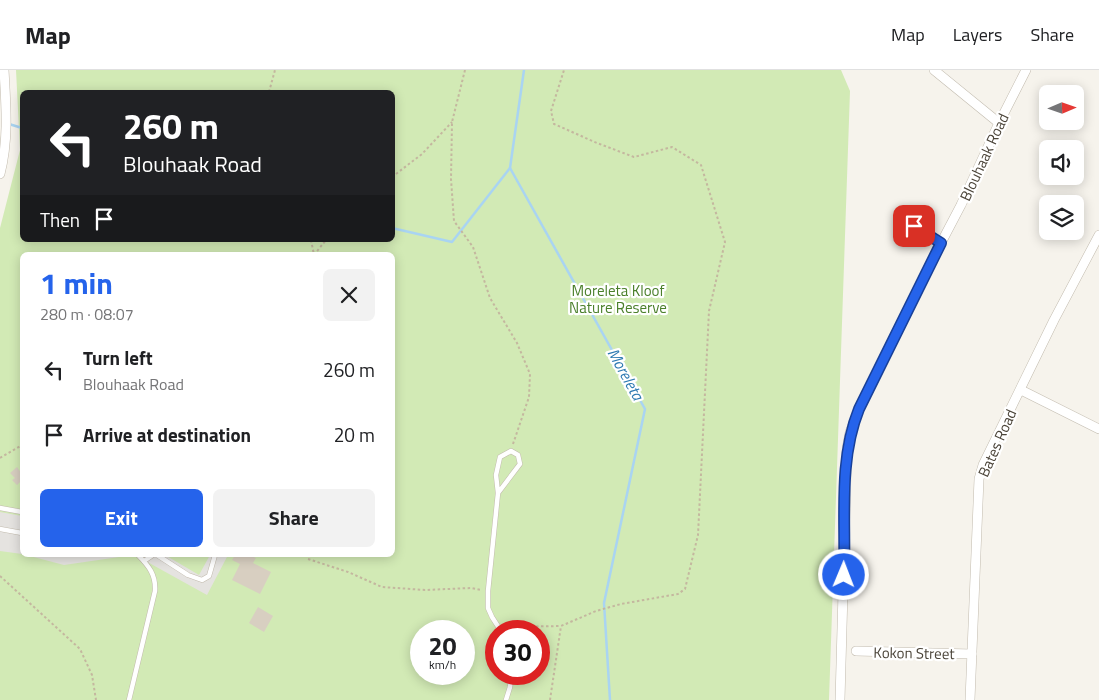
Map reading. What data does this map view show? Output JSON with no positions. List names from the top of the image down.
{
  "streets": {
    "street": ["Blouhaak Road", "Bates Road", "Kokon Street"]
  },
  "crossings": [
    ["Bates Road", "Kokon Street"]
  ],
  "water": ["Moreleta"],
  "parks": ["Moreleta Kloof Nature Reserve"],
  "north": "right",
  "page": {
    "header": "Map",
    "nav": ["Map", "Layers", "Share"],
    "turn": ["260 m", "Blouhaak Road"],
    "then": "Then",
    "heading": ["1 min", "280 m · 08:07"],
    "list": [
      {
        "name": "Turn left",
        "note": "Blouhaak Road",
        "value": "260 m"
      },
      {
        "name": "Arrive at destination",
        "value": "20 m"
      }
    ],
    "buttons": ["Exit", "Share"],
    "speed": "20 km/h",
    "limit": "30"
  }
}
